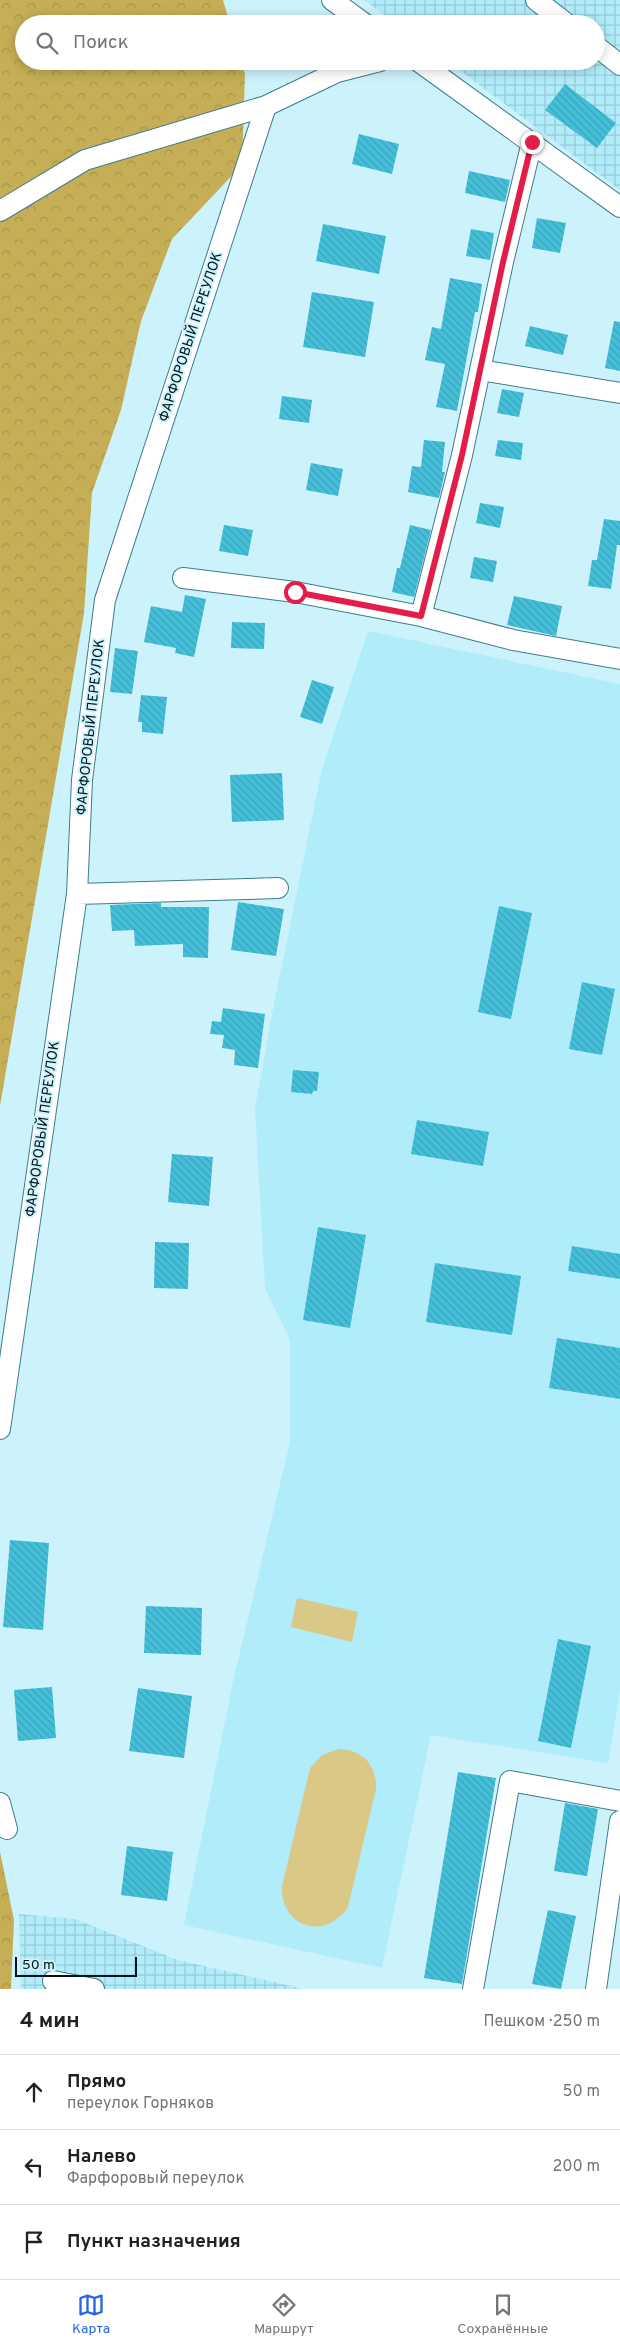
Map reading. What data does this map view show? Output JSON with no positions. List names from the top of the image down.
{
  "streets": {
    "street": ["ФАРФОРОВЫЙ ПЕРЕУЛОК"]
  },
  "scale_bar": "50 m",
  "page": {
    "search": "Поиск",
    "scale": "50 m",
    "heading": ["4 мин", "Пешком · 250 m"],
    "list": [
      ["Прямо", "переулок Горняков", "50 m"],
      ["Налево", "Фарфоровый переулок", "200 m"],
      "Пункт назначения"
    ],
    "nav": ["Карта", "Маршрут", "Сохранённые"]
  }
}
